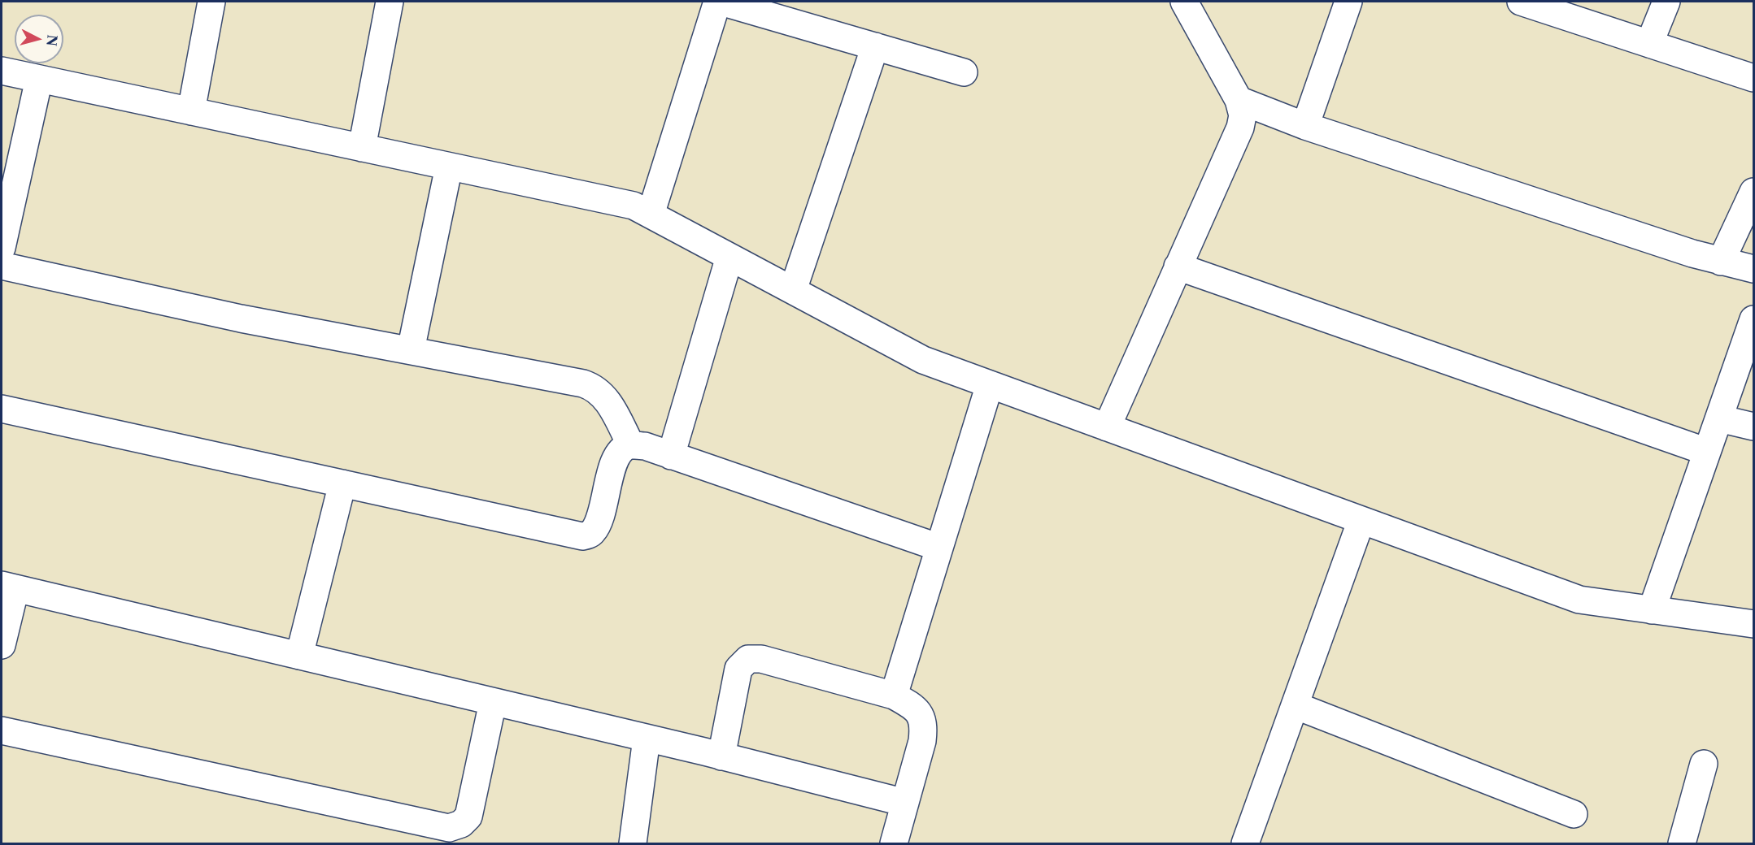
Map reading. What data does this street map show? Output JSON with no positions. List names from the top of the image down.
{
  "north": "right"
}
